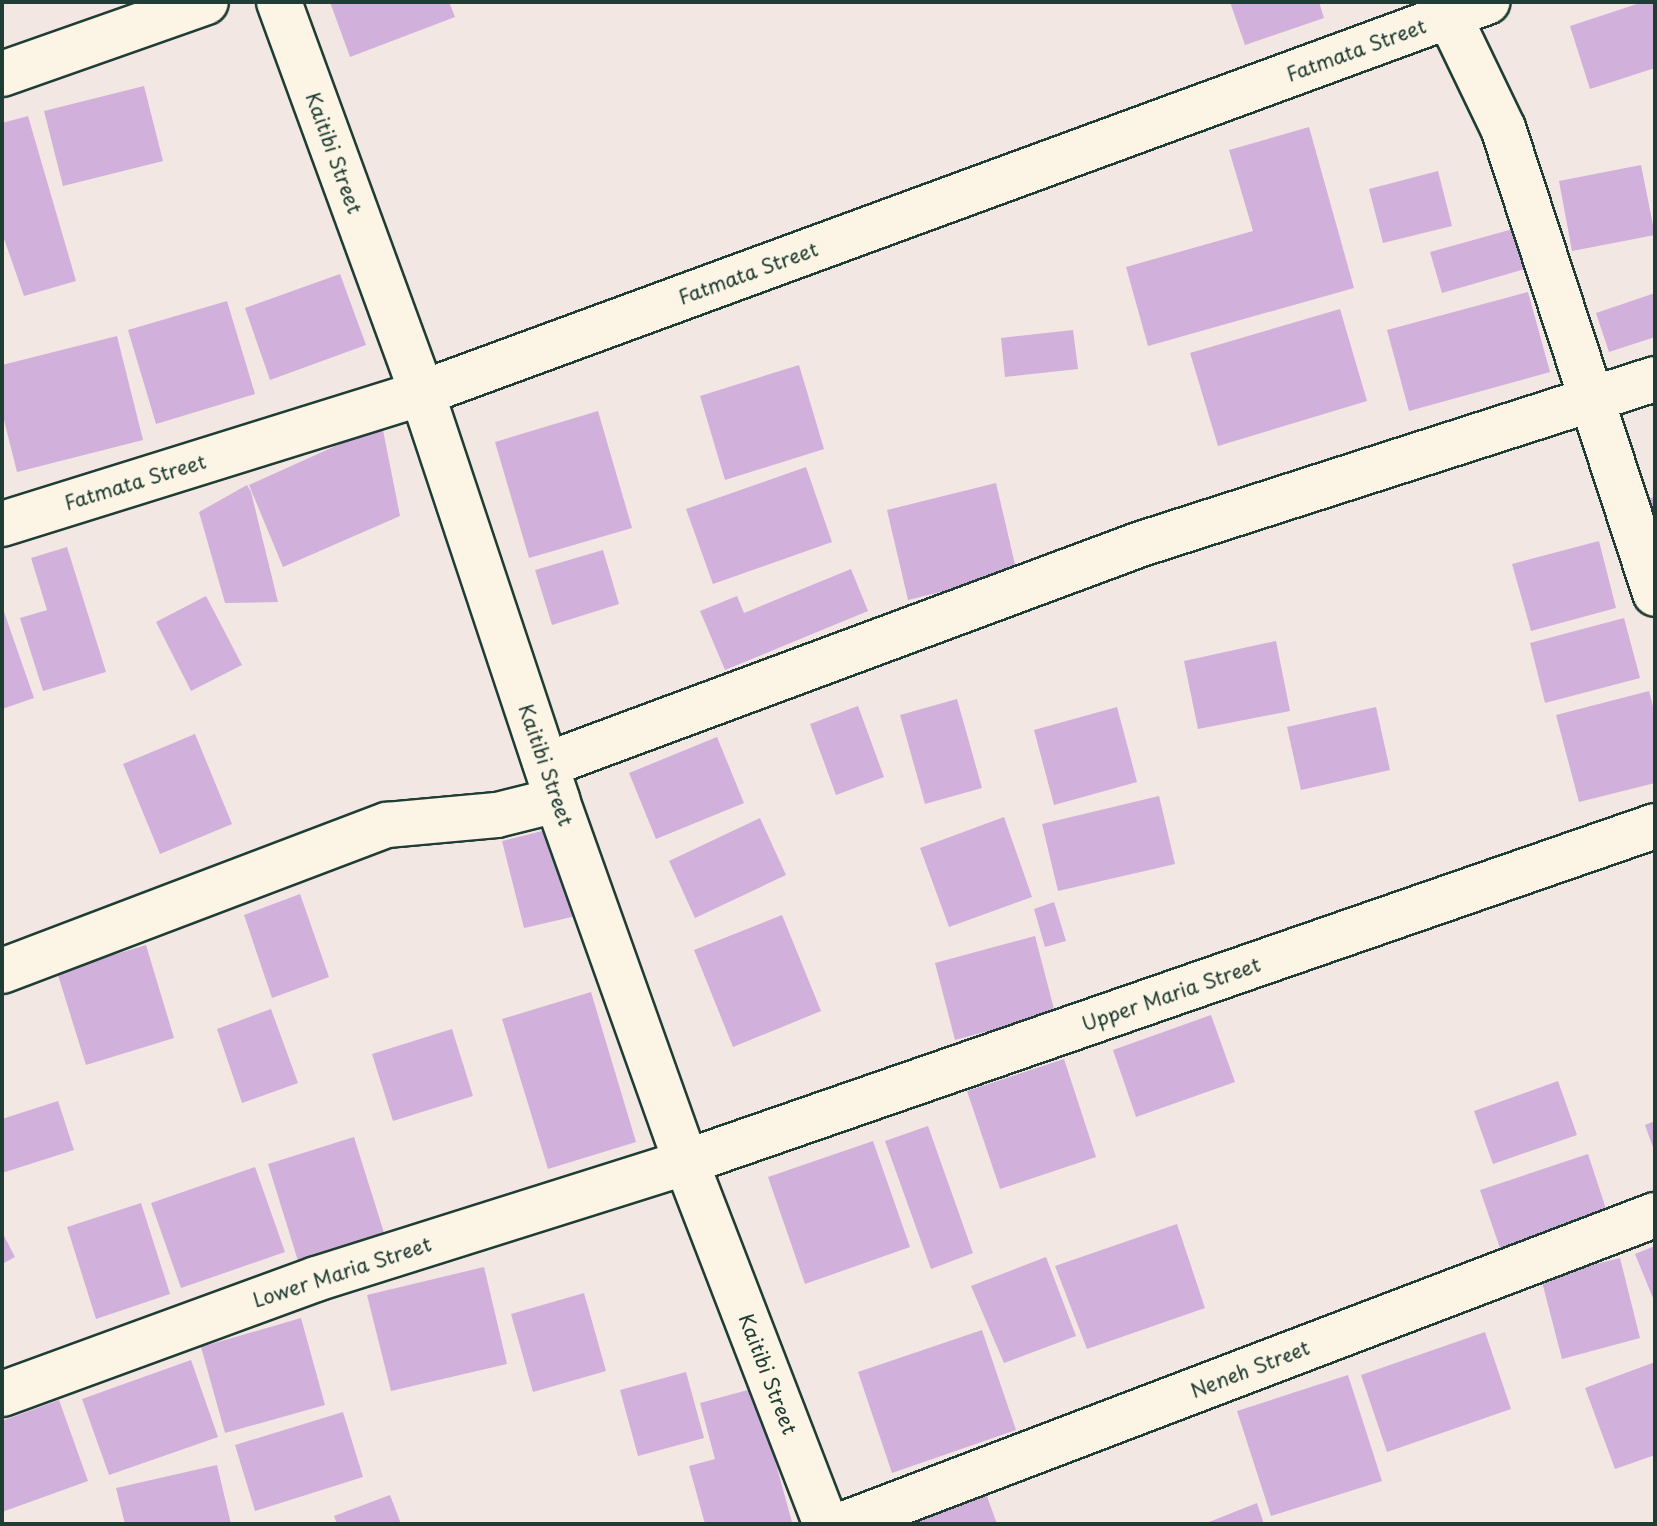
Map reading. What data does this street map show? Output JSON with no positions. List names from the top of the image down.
{
  "streets": {
    "street": [
      "Fatmata Street",
      "Kaitibi Street",
      "Upper Maria Street",
      "Lower Maria Street",
      "Neneh Street"
    ]
  },
  "crossings": [
    ["Fatmata Street", "Kaitibi Street"],
    ["Kaitibi Street", "Upper Maria Street"],
    ["Kaitibi Street", "Lower Maria Street"],
    ["Upper Maria Street", "Lower Maria Street"]
  ]
}
